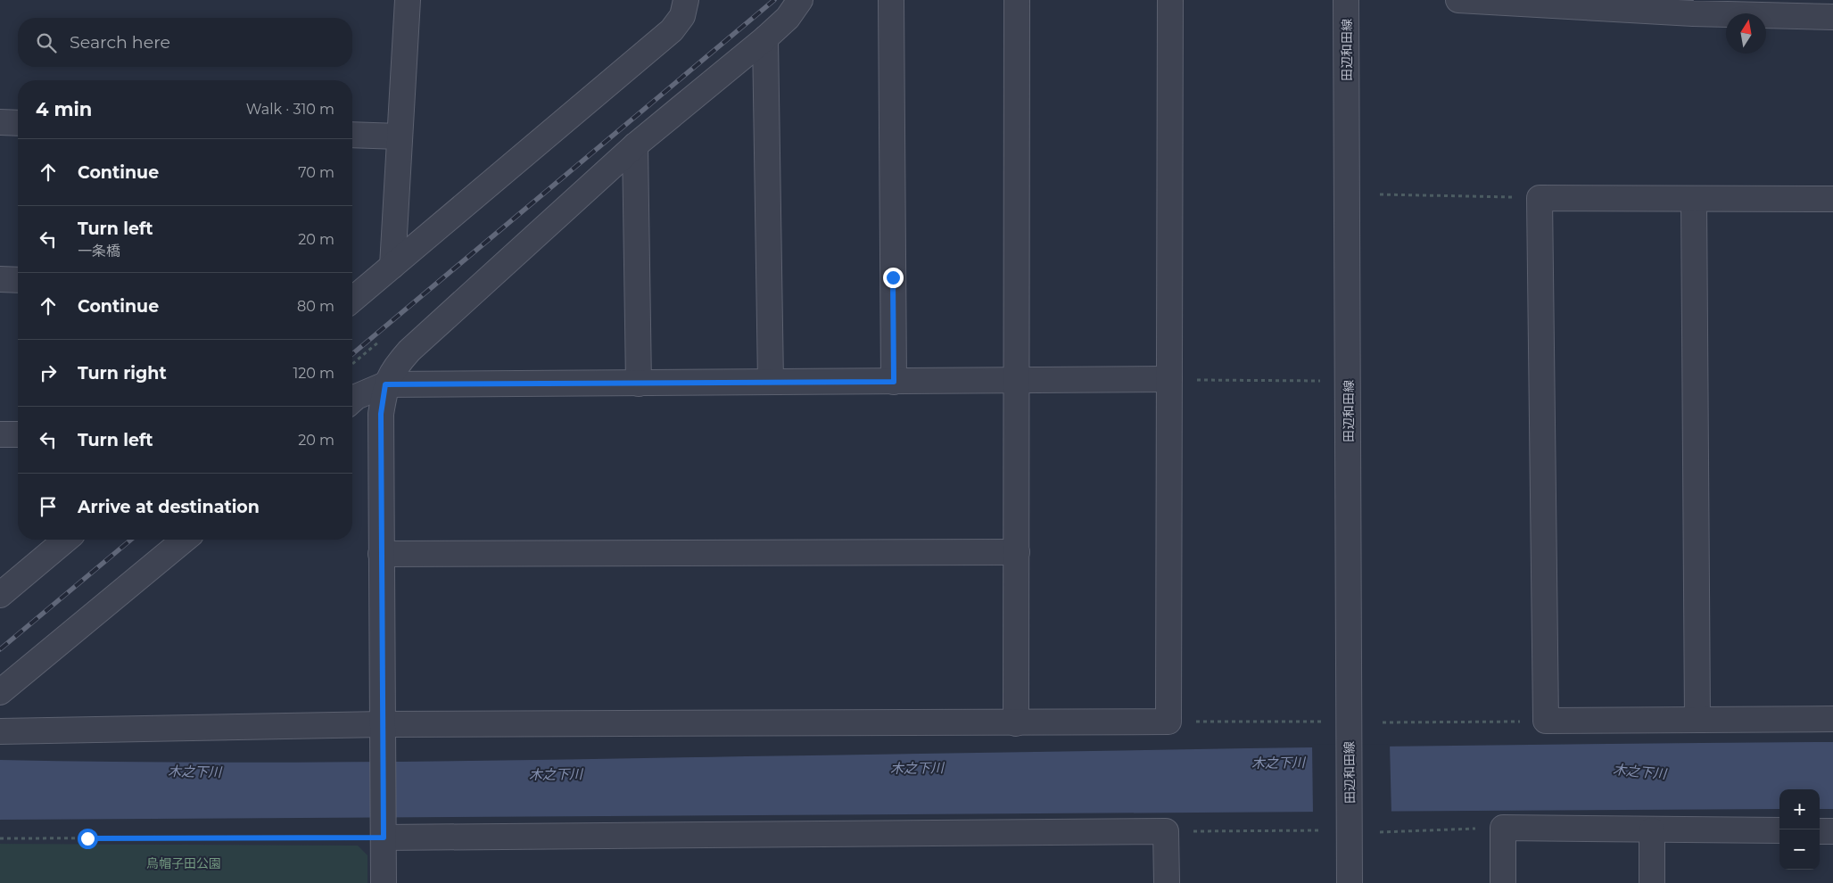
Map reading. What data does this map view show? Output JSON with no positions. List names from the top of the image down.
{
  "streets": {
    "street": ["田辺和田線"]
  },
  "water": ["木之下川"],
  "parks": ["烏帽子田公園"],
  "north": "top",
  "page": {
    "search": "Search here",
    "heading": ["4 min", "Walk · 310 m"],
    "list": [
      ["Continue", "70 m"],
      ["Turn left", "一条橋", "20 m"],
      ["Continue", "80 m"],
      ["Turn right", "120 m"],
      ["Turn left", "20 m"],
      "Arrive at destination"
    ],
    "map_buttons": ["+", "−"]
  }
}
